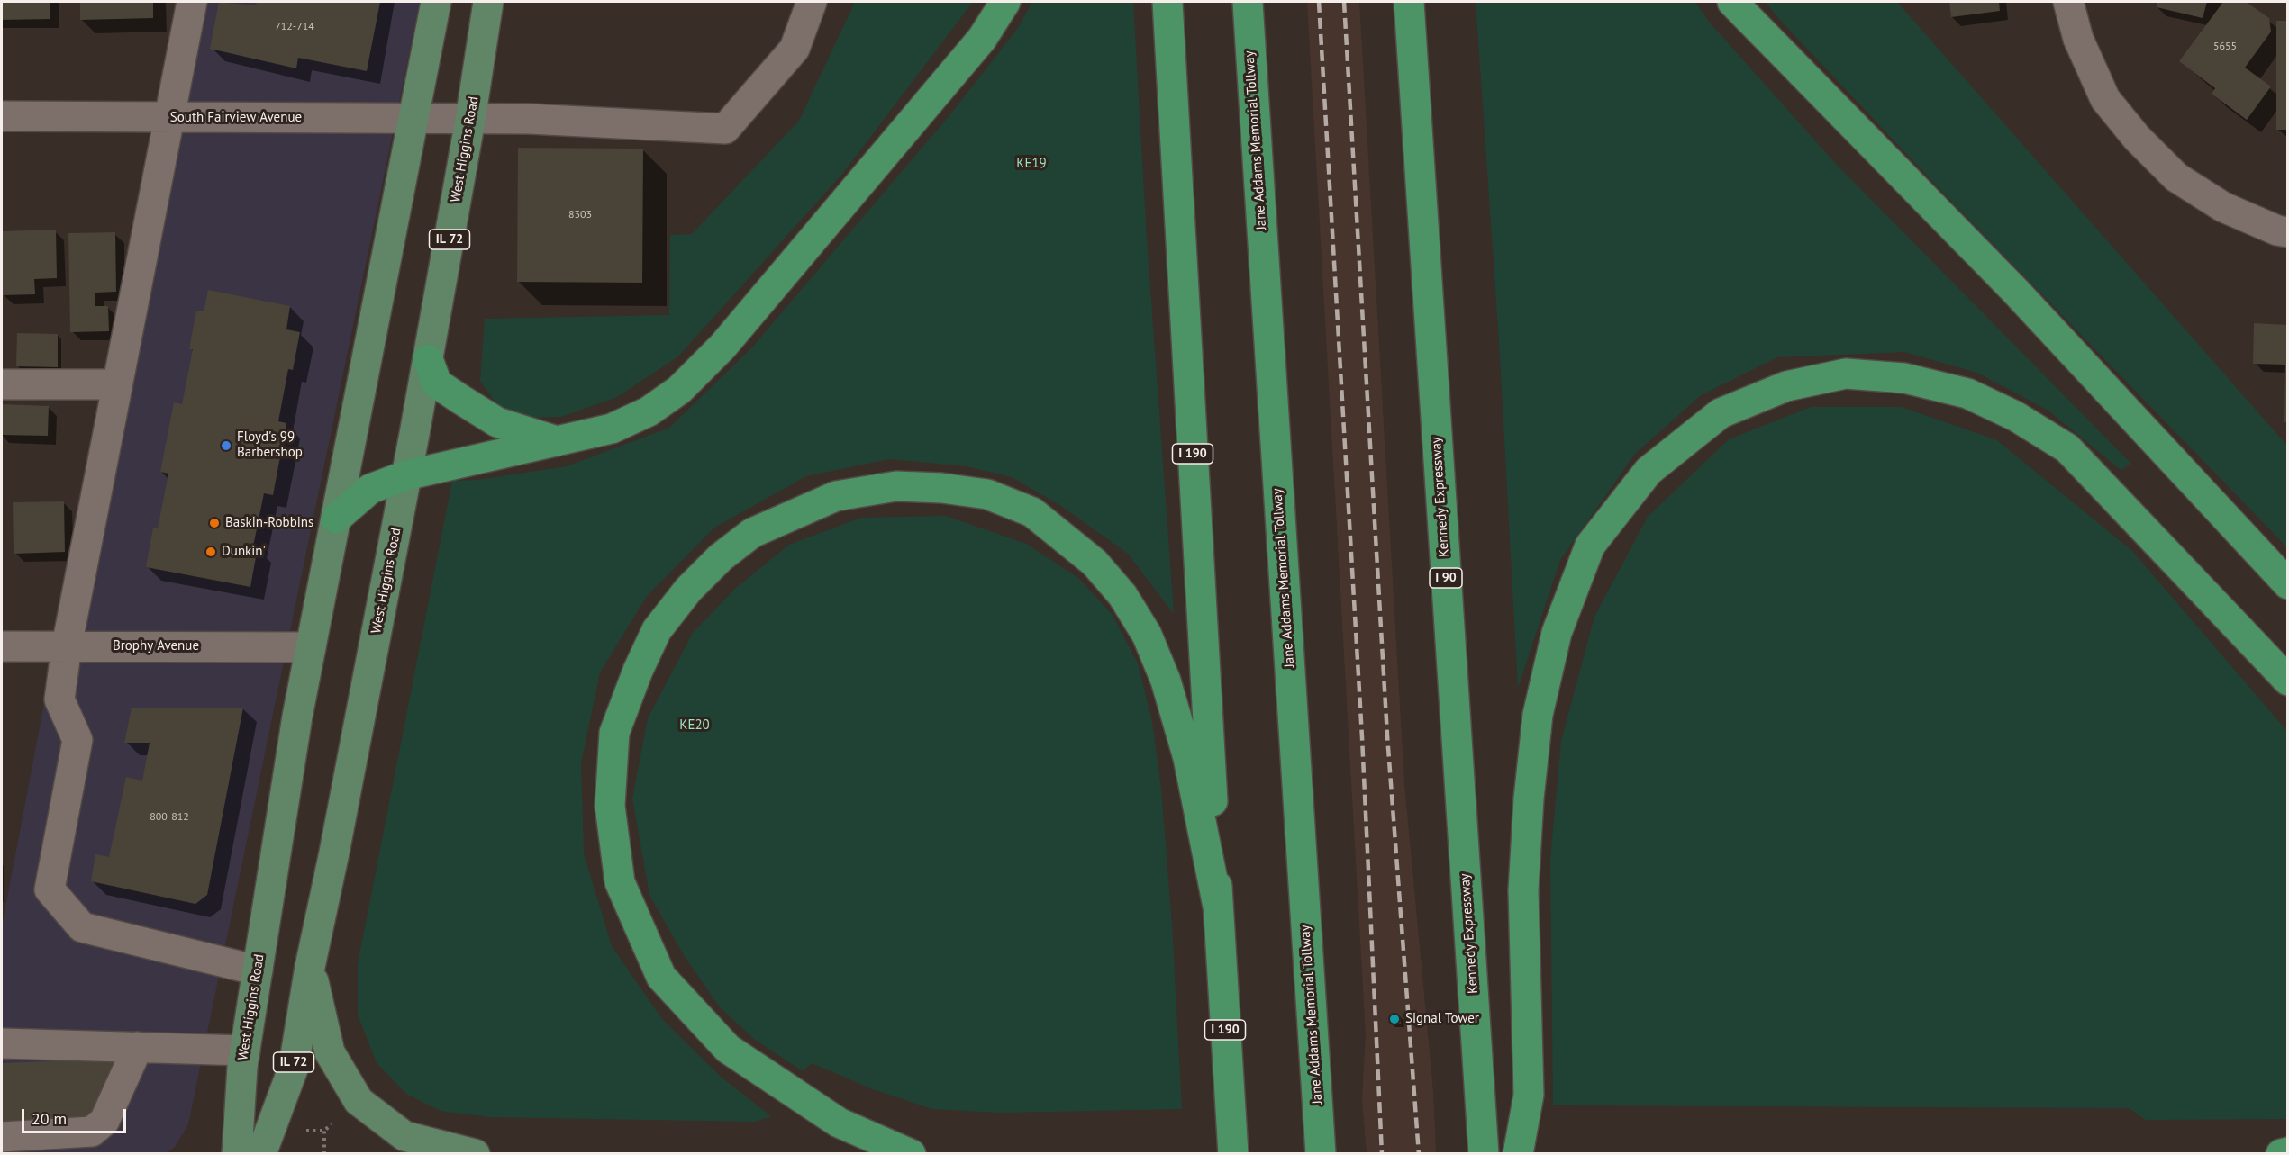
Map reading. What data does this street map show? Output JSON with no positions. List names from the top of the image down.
{
  "streets": {
    "highway": [
      "Jane Addams Memorial Tollway",
      "I 190",
      "Kennedy Expressway",
      "I 90"
    ],
    "main road": ["West Higgins Road", "IL 72"],
    "street": ["South Fairview Avenue", "Brophy Avenue"]
  },
  "crossings": [
    ["South Fairview Avenue", "West Higgins Road"],
    ["West Higgins Road", "Brophy Avenue"]
  ],
  "parks": ["KE19", "KE20"],
  "places": [
    "Floyd's 99 Barbershop",
    "Baskin-Robbins",
    "Dunkin'",
    "Signal Tower"
  ],
  "house_numbers": [
    "712-714",
    "5655",
    "8303",
    "800-812"
  ],
  "scale_bar": "20 m"
}
